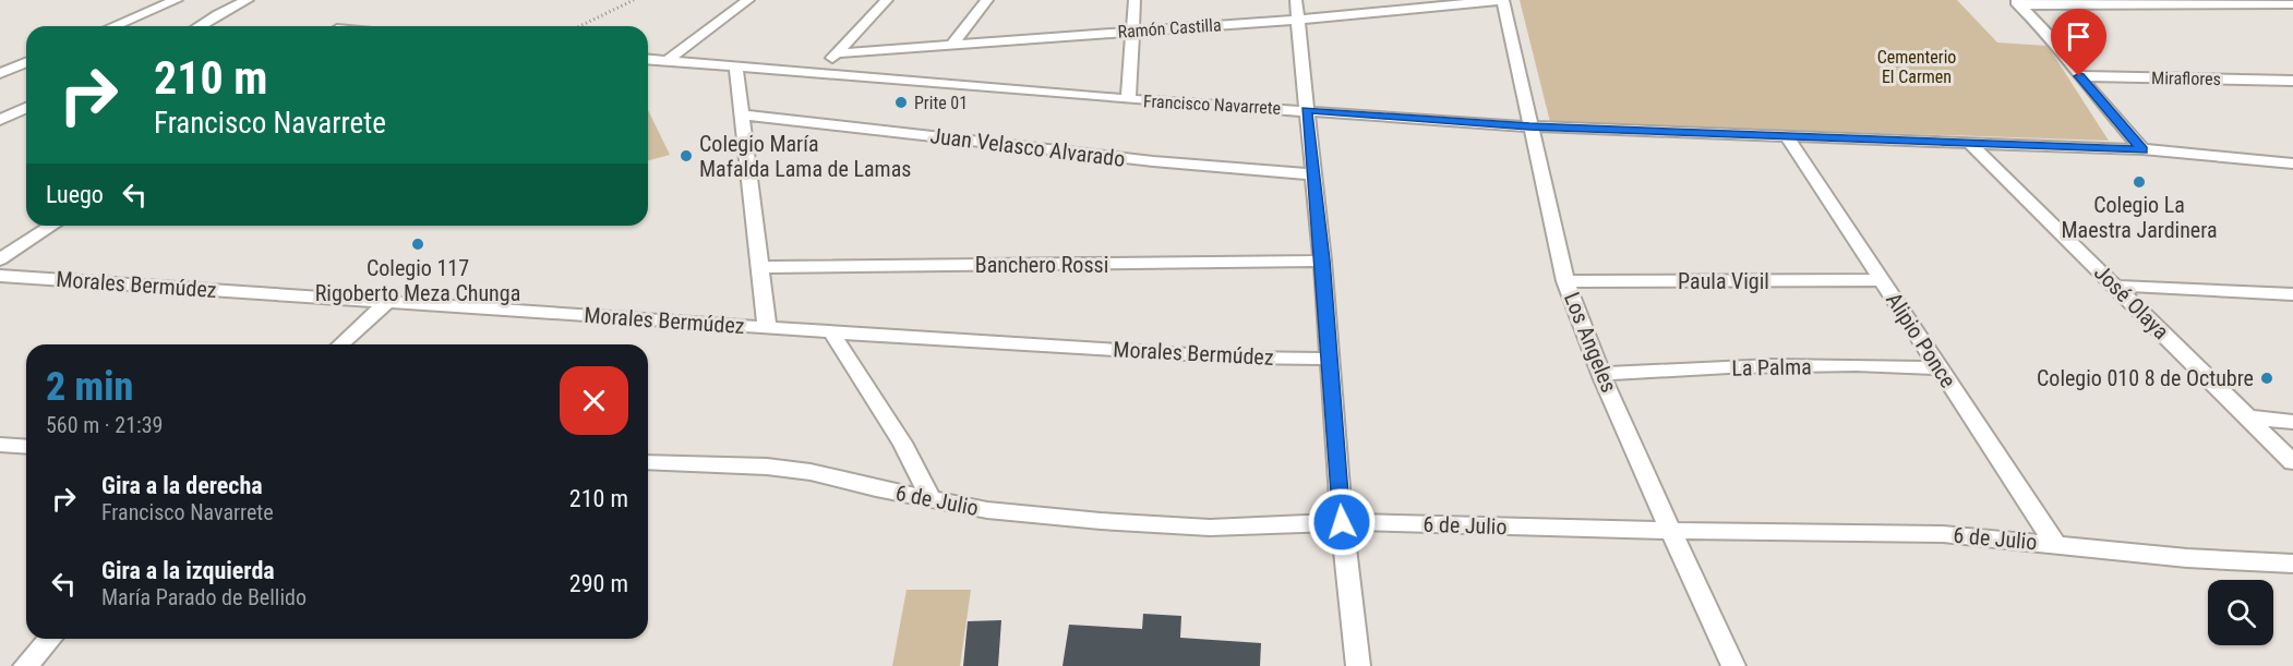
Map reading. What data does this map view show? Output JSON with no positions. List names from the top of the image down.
{
  "streets": {
    "street": [
      "Ramón Castilla",
      "Miraflores",
      "Francisco Navarrete",
      "Juan Velasco Alvarado",
      "Banchero Rossi",
      "Paula Vigil",
      "Morales Bermúdez",
      "José Olaya",
      "Alipio Ponce",
      "Los Angeles",
      "La Palma",
      "6 de Julio"
    ]
  },
  "crossings": [
    ["Ramón Castilla", "Los Angeles"],
    ["Francisco Navarrete", "José Olaya"],
    ["Francisco Navarrete", "Alipio Ponce"],
    ["Francisco Navarrete", "Los Angeles"],
    ["Paula Vigil", "Alipio Ponce"],
    ["Paula Vigil", "Los Angeles"],
    ["Alipio Ponce", "La Palma"],
    ["Alipio Ponce", "6 de Julio"],
    ["Los Angeles", "La Palma"],
    ["Los Angeles", "6 de Julio"]
  ],
  "parks": ["Cementerio El Carmen"],
  "places": [
    "Prite 01",
    "Colegio María Mafalda Lama de Lamas",
    "Colegio La Maestra Jardinera",
    "Colegio 117 Rigoberto Meza Chunga",
    "Colegio 010 8 de Octubre"
  ],
  "page": {
    "turn": ["210 m", "Francisco Navarrete"],
    "then": "Luego",
    "heading": ["2 min", "560 m · 21:39"],
    "list": [
      {
        "name": "Gira a la derecha",
        "note": "Francisco Navarrete",
        "value": "210 m"
      },
      {
        "name": "Gira a la izquierda",
        "note": "María Parado de Bellido",
        "value": "290 m"
      }
    ]
  }
}
